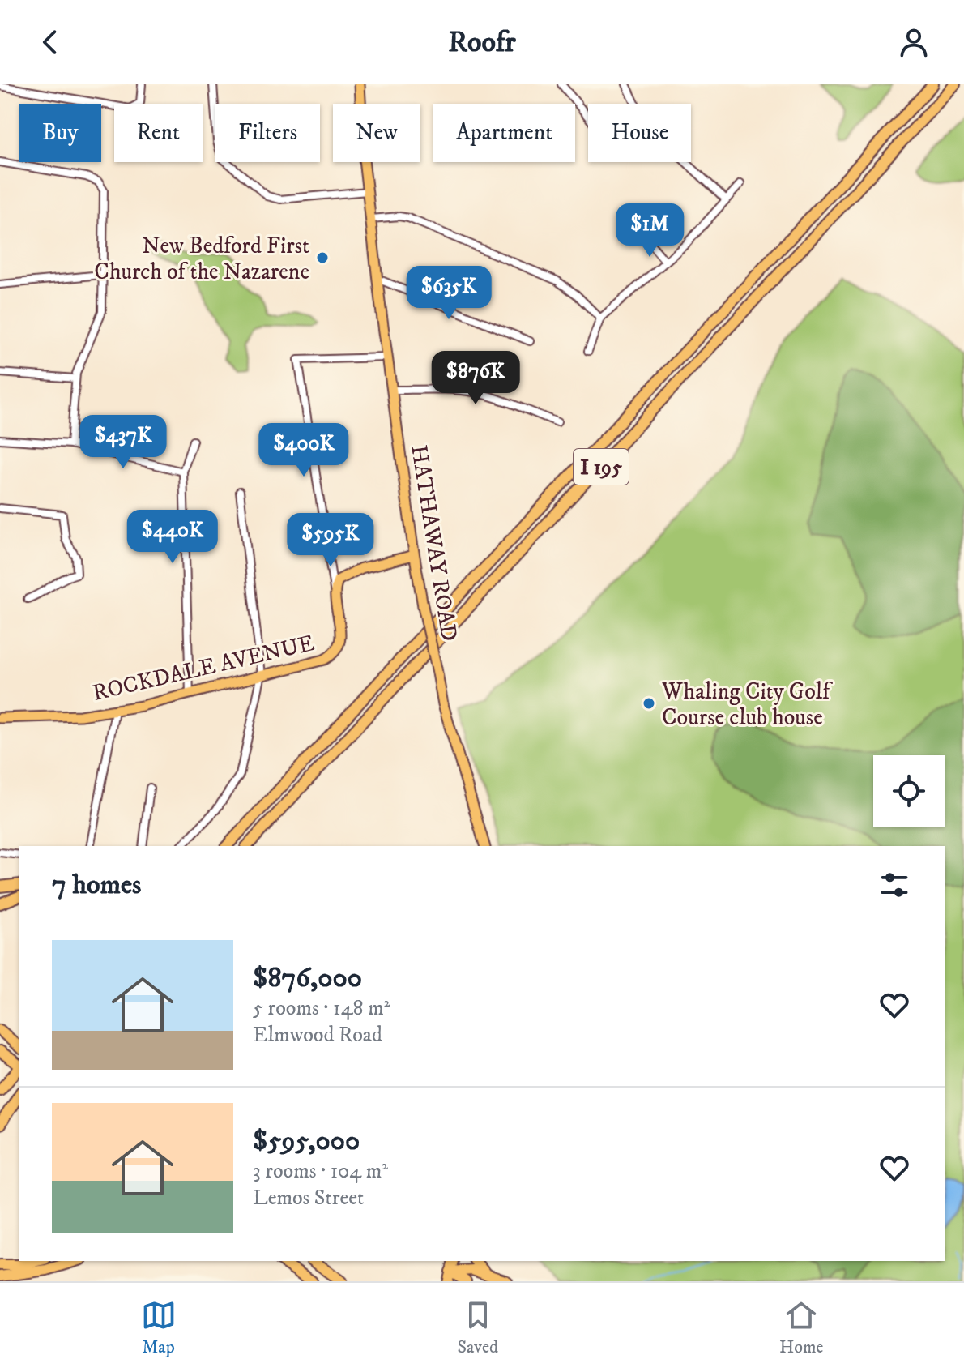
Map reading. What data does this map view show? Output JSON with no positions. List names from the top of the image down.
{
  "streets": {
    "highway": ["I 195"],
    "main road": ["HATHAWAY ROAD", "ROCKDALE AVENUE"]
  },
  "places": ["New Bedford First Church of the Nazarene", "Whaling City Golf Course club house"],
  "page": {
    "header": "Roofr",
    "chip": [
      "Buy",
      "Rent",
      "Filters",
      "New",
      "Apartment",
      "House"
    ],
    "price": [
      "$1M",
      "$635K",
      "$876K",
      "$437K",
      "$400K",
      "$440K",
      "$595K"
    ],
    "heading": "7 homes",
    "list": [
      {
        "name": "$876,000",
        "note": "5 rooms · 148 m² · Elmwood Road"
      },
      {
        "name": "$595,000",
        "note": "3 rooms · 104 m² · Lemos Street"
      }
    ],
    "tabs": ["Map", "Saved", "Home"]
  }
}
